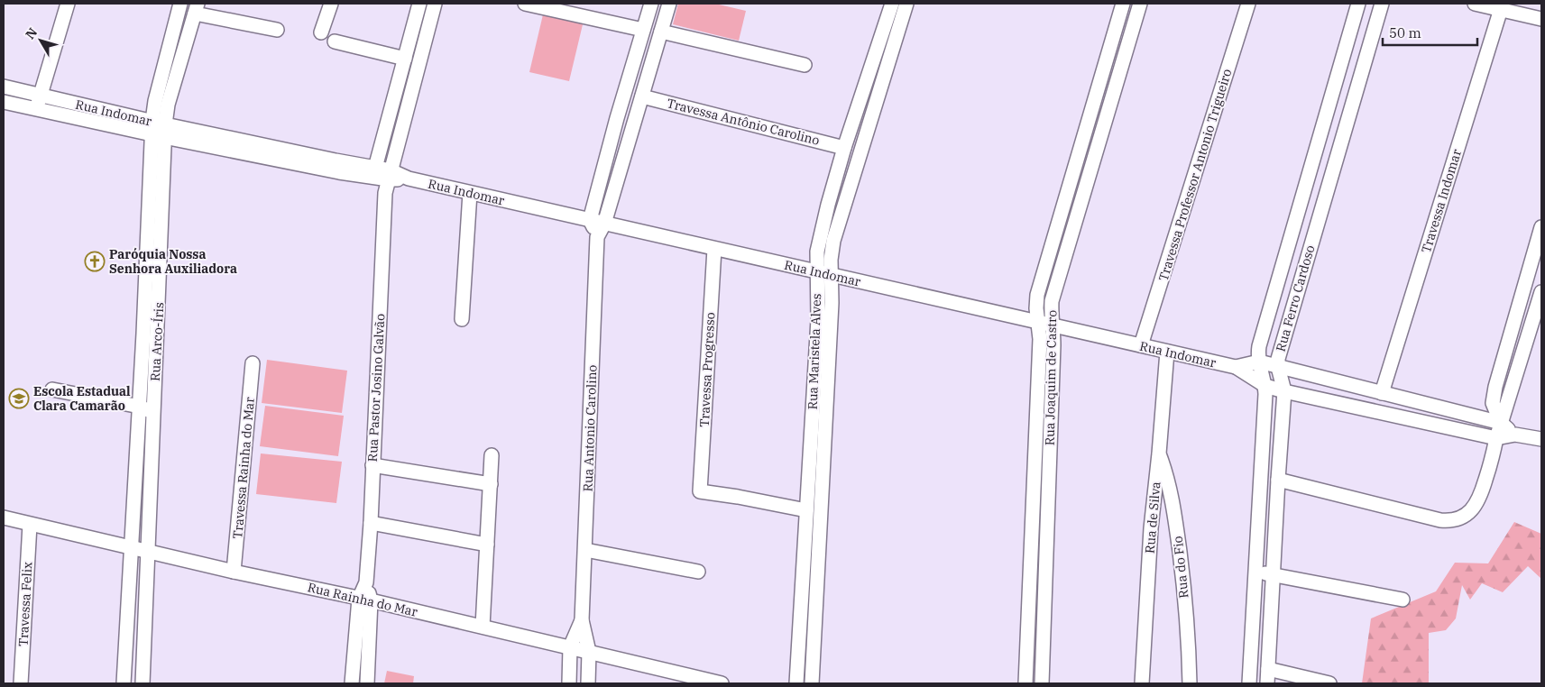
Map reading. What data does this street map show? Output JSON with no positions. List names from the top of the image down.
{
  "streets": {
    "street": [
      "Rua Indomar",
      "Travessa Antônio Carolino",
      "Travessa Professor Antonio Trigueiro",
      "Travessa Indomar",
      "Rua Ferro Cardoso",
      "Rua Arco-Íris",
      "Rua Maristela Alves",
      "Travessa Progresso",
      "Rua Joaquim de Castro",
      "Rua Pastor Josino Galvão",
      "Rua Antonio Carolino",
      "Travessa Rainha do Mar",
      "Rua de Silva",
      "Rua do Fio",
      "Rua Rainha do Mar",
      "Travessa Felix"
    ]
  },
  "crossings": [
    ["Rua Indomar", "Travessa Professor Antonio Trigueiro"],
    ["Rua Indomar", "Travessa Indomar"],
    ["Rua Indomar", "Rua Ferro Cardoso"],
    ["Rua Indomar", "Rua Arco-Íris"],
    ["Rua Indomar", "Rua Maristela Alves"],
    ["Rua Indomar", "Travessa Progresso"],
    ["Rua Indomar", "Rua Joaquim de Castro"],
    ["Rua Indomar", "Rua Pastor Josino Galvão"],
    ["Rua Indomar", "Rua Antonio Carolino"],
    ["Rua Indomar", "Rua de Silva"],
    ["Travessa Antônio Carolino", "Rua Maristela Alves"],
    ["Travessa Antônio Carolino", "Rua Antonio Carolino"],
    ["Rua Arco-Íris", "Rua Rainha do Mar"],
    ["Rua Maristela Alves", "Travessa Progresso"],
    ["Rua Pastor Josino Galvão", "Rua Rainha do Mar"],
    ["Rua Antonio Carolino", "Rua Rainha do Mar"],
    ["Travessa Rainha do Mar", "Rua Rainha do Mar"],
    ["Rua de Silva", "Rua do Fio"],
    ["Rua Rainha do Mar", "Travessa Felix"]
  ],
  "places": {
    "church": ["Paróquia Nossa Senhora Auxiliadora"],
    "school or university": ["Escola Estadual Clara Camarão"]
  },
  "scale_bar": "50 m",
  "north": "top left"
}
